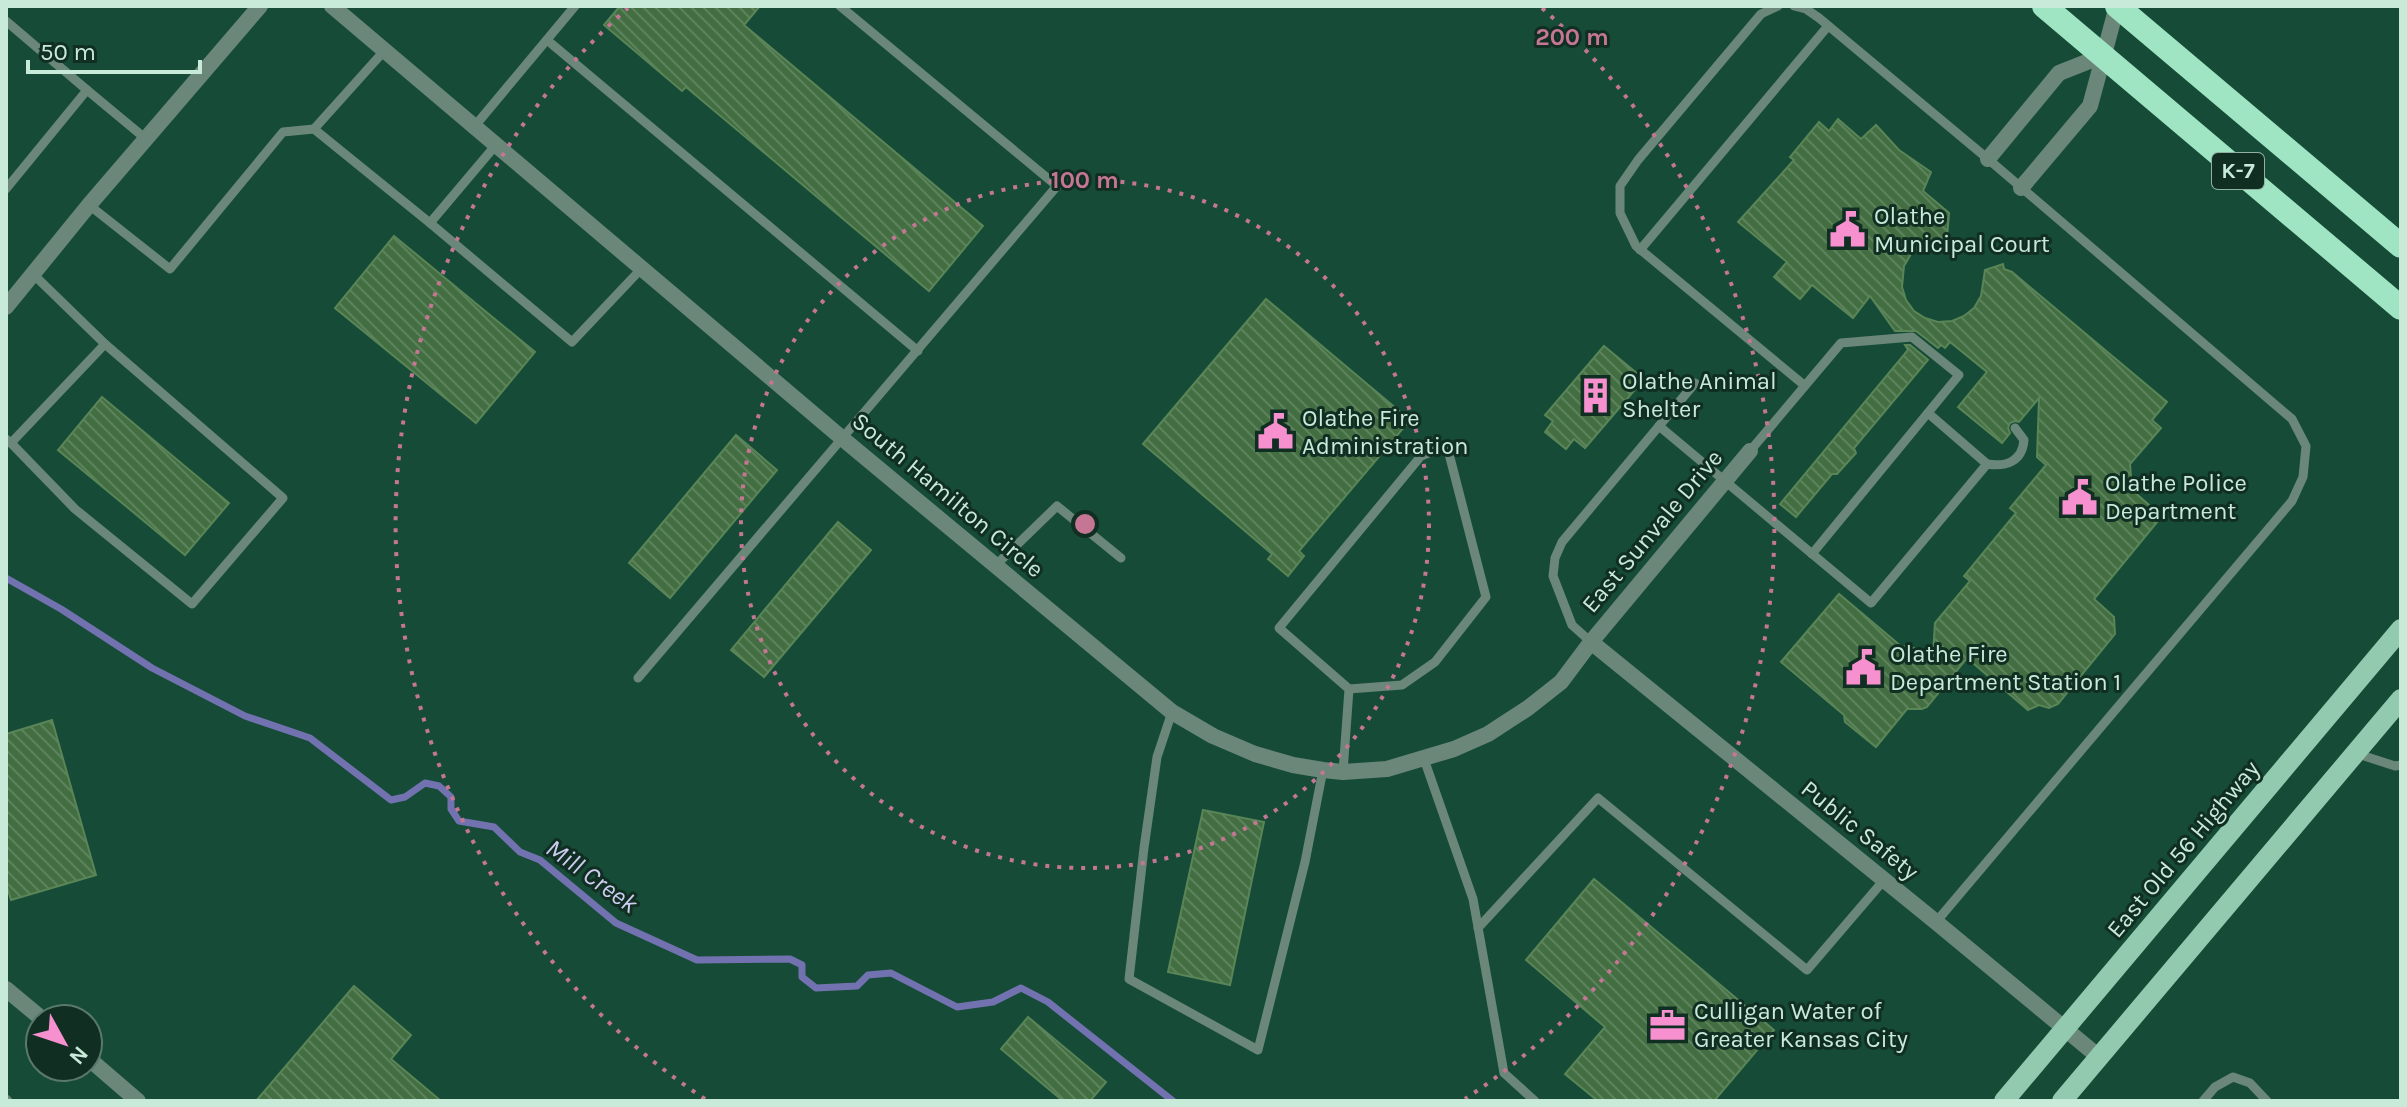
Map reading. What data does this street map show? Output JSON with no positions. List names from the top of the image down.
{
  "streets": {
    "highway": ["K-7"],
    "main road": ["East Old 56 Highway"],
    "street": ["South Hamilton Circle", "East Sunvale Drive", "Public Safety"]
  },
  "crossings": [
    ["South Hamilton Circle", "East Sunvale Drive"],
    ["South Hamilton Circle", "Public Safety"],
    ["East Sunvale Drive", "Public Safety"],
    ["Public Safety", "East Old 56 Highway"]
  ],
  "water": ["Mill Creek"],
  "places": {
    "public building": [
      "Olathe Municipal Court",
      "Olathe Fire Administration",
      "Olathe Police Department",
      "Olathe Fire Department Station 1"
    ],
    "building": ["Olathe Animal Shelter"],
    "office": ["Culligan Water of Greater Kansas City"]
  },
  "scale_bar": "50 m",
  "north": "bottom right",
  "rings": ["200 m", "100 m"]
}
